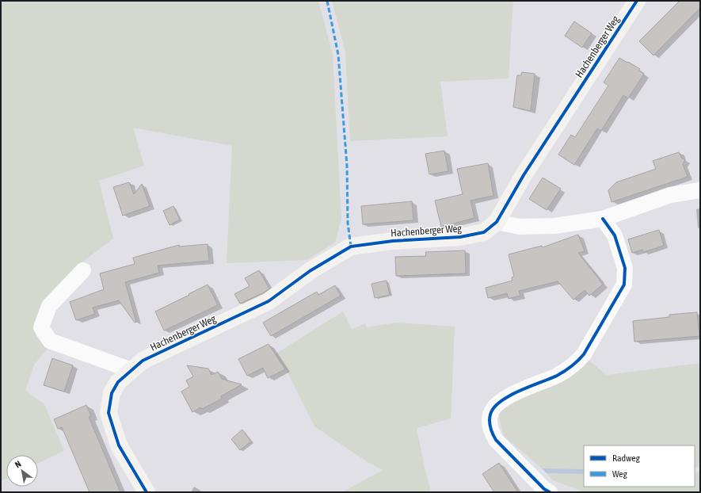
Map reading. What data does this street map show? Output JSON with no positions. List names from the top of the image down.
{
  "streets": {
    "street": ["Hachenberger Weg"]
  },
  "legend": ["Radweg", "Weg"],
  "north": "top left"
}
